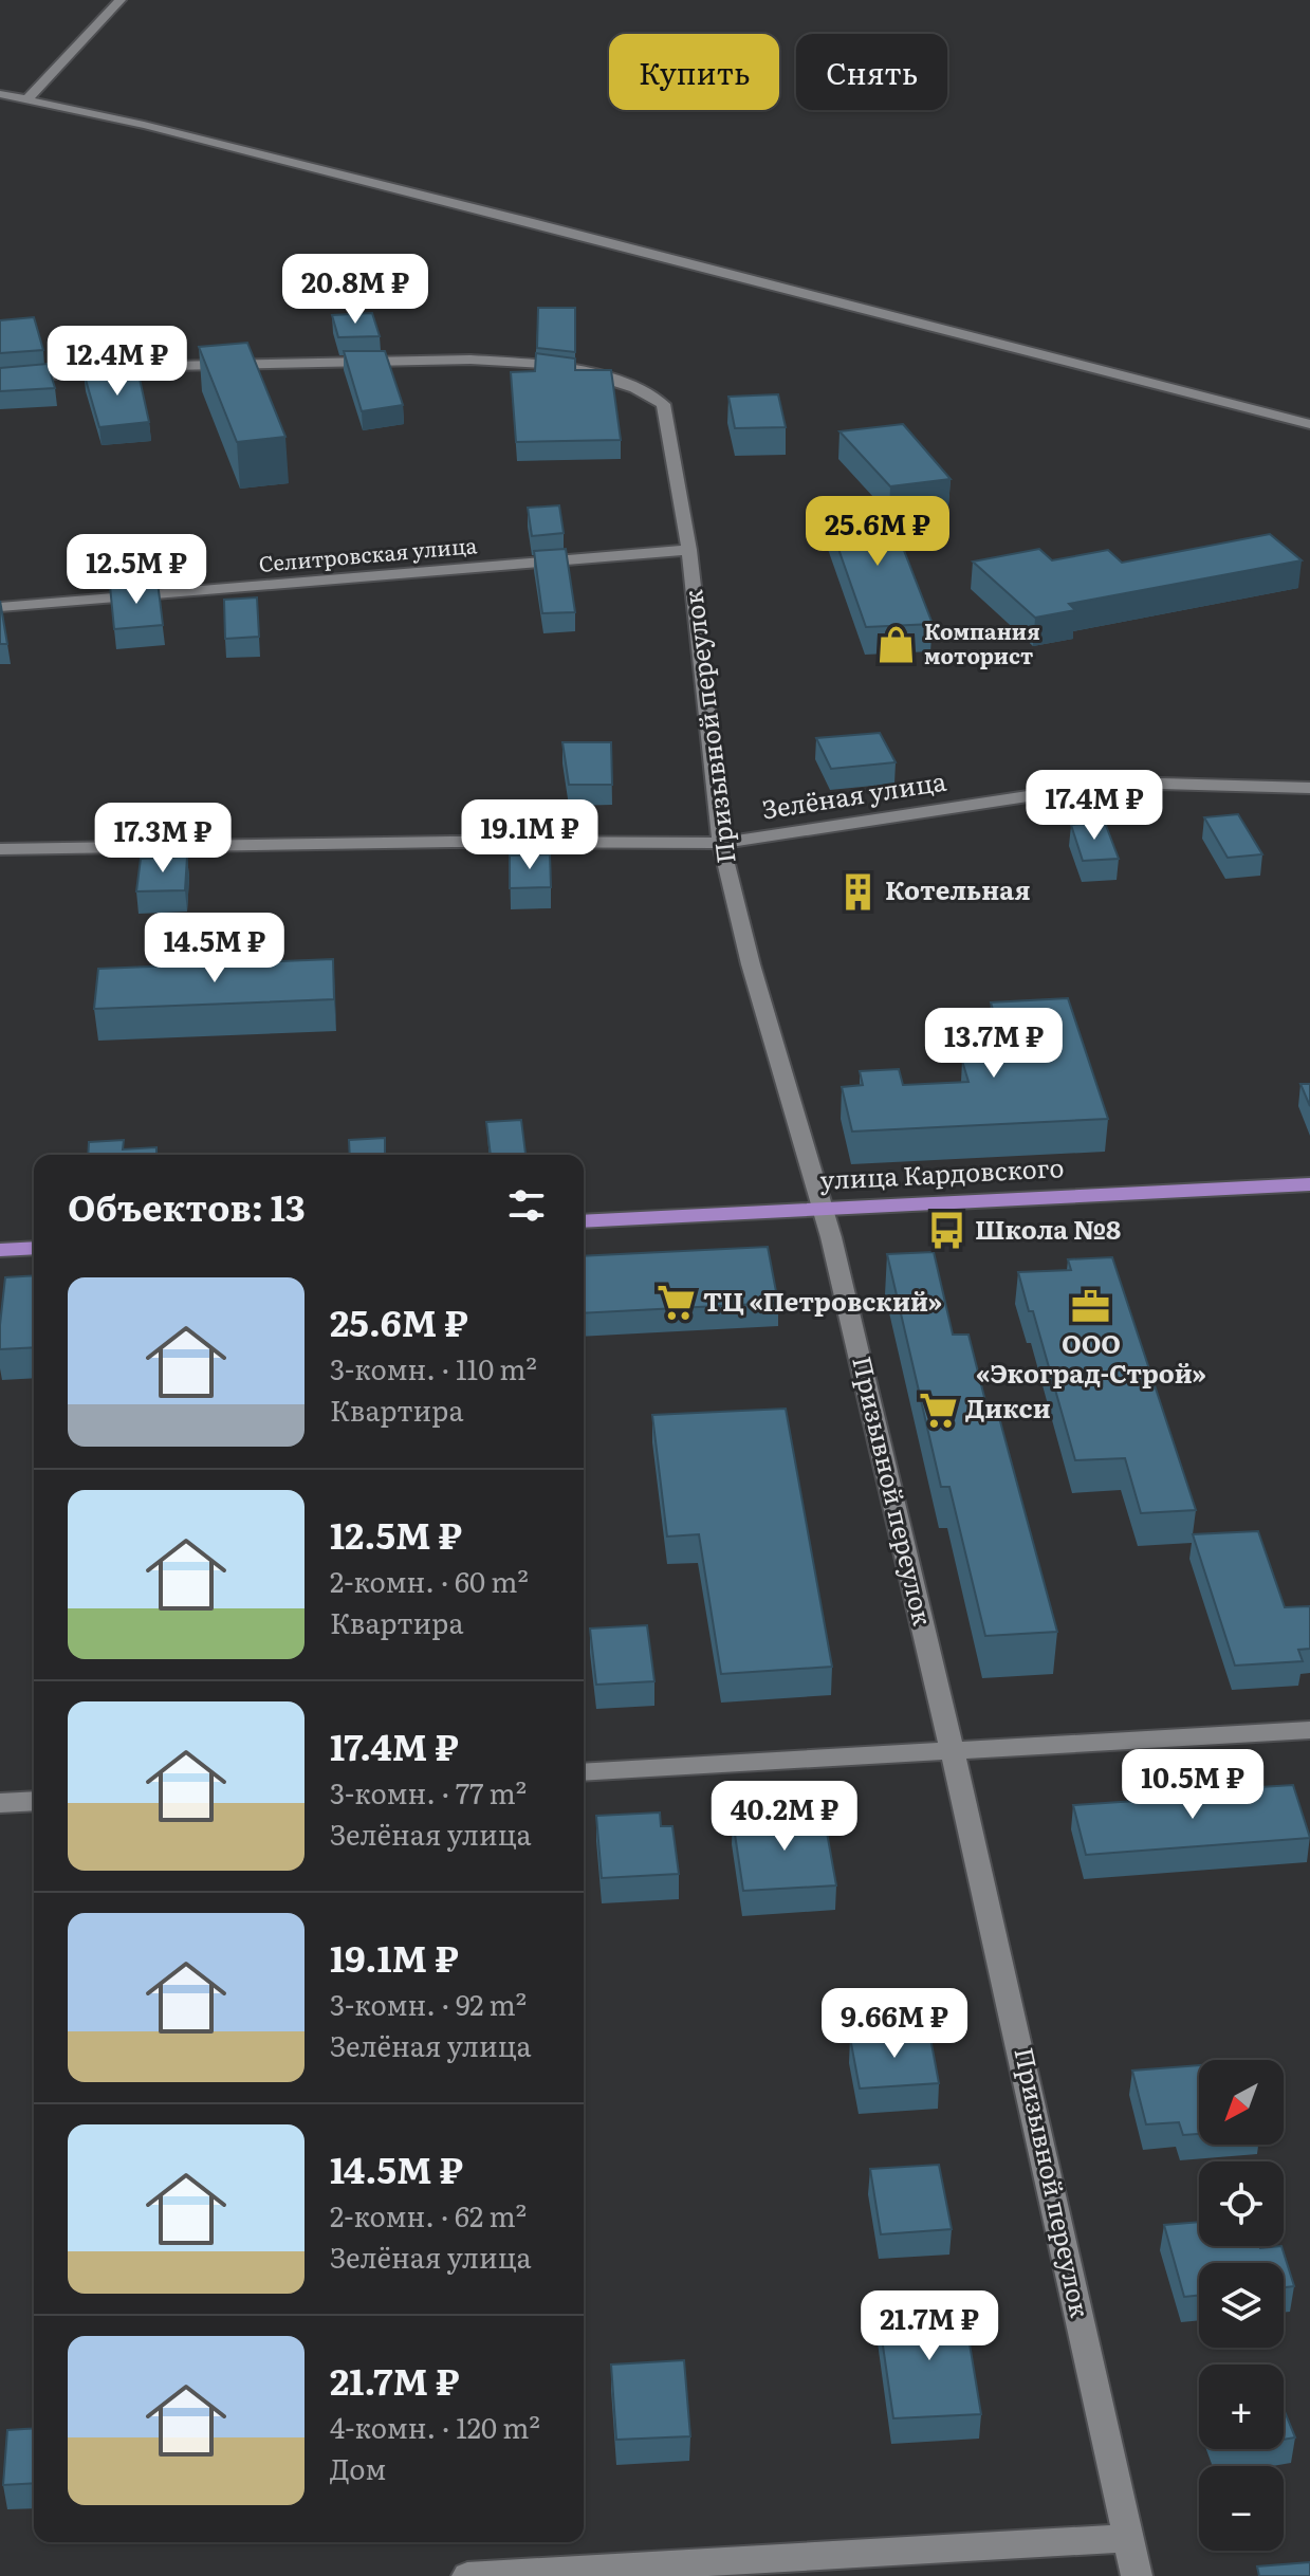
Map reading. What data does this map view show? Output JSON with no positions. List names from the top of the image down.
{
  "streets": {
    "main road": ["улица Кардовского"],
    "street": ["Селитровская улица", "Призывной переулок", "Зелёная улица"]
  },
  "crossings": [
    ["Селитровская улица", "Призывной переулок"],
    ["Призывной переулок", "Зелёная улица"],
    ["Призывной переулок", "улица Кардовского"]
  ],
  "places": {
    "shop": ["Компания моторист"],
    "building": ["Котельная"],
    "bus stop": ["Школа №8"],
    "supermarket": ["ТЦ «Петровский»", "Дикси"],
    "office": ["ООО «Экоград-Строй»"]
  },
  "north": "bottom left",
  "page": {
    "chip": ["Купить", "Снять"],
    "price": [
      "20.8M ₽",
      "12.4M ₽",
      "25.6M ₽",
      "12.5M ₽",
      "17.4M ₽",
      "19.1M ₽",
      "17.3M ₽",
      "14.5M ₽",
      "13.7M ₽",
      "10.5M ₽",
      "40.2M ₽",
      "9.66M ₽",
      "21.7M ₽"
    ],
    "heading": "Объектов: 13",
    "list": [
      {
        "name": "25.6M ₽",
        "note": "3-комн. · 110 m² · Квартира"
      },
      {
        "name": "12.5M ₽",
        "note": "2-комн. · 60 m² · Квартира"
      },
      {
        "name": "17.4M ₽",
        "note": "3-комн. · 77 m² · Зелёная улица"
      },
      {
        "name": "19.1M ₽",
        "note": "3-комн. · 92 m² · Зелёная улица"
      },
      {
        "name": "14.5M ₽",
        "note": "2-комн. · 62 m² · Зелёная улица"
      },
      {
        "name": "21.7M ₽",
        "note": "4-комн. · 120 m² · Дом"
      }
    ],
    "map_buttons": ["+", "−"]
  }
}
